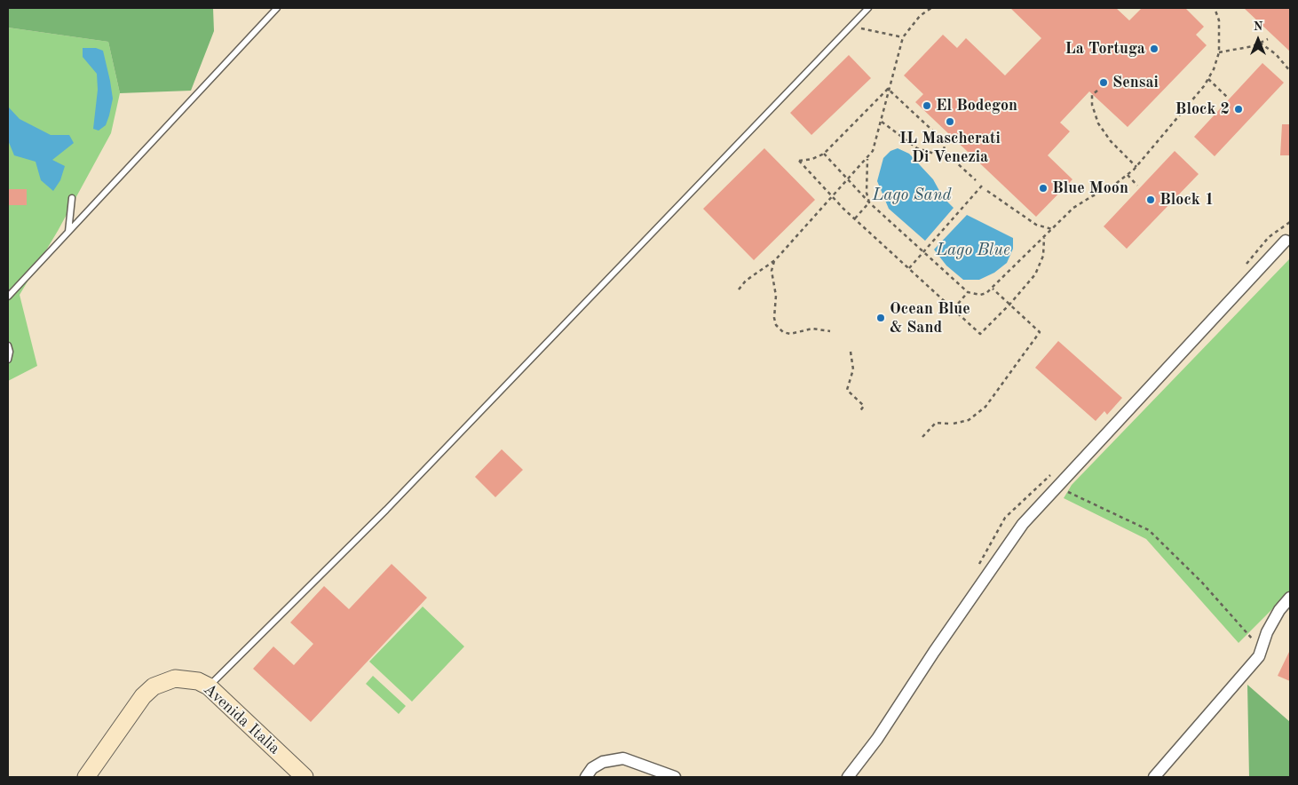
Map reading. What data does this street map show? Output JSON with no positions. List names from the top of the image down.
{
  "streets": {
    "street": ["Avenida Italia"]
  },
  "water": ["Lago Sand", "Lago Blue"],
  "places": [
    "La Tortuga",
    "Sensai",
    "El Bodegon",
    "Block 2",
    "IL Mascherati Di Venezia",
    "Blue Moon",
    "Block 1",
    "Ocean Blue & Sand"
  ],
  "north": "top"
}
